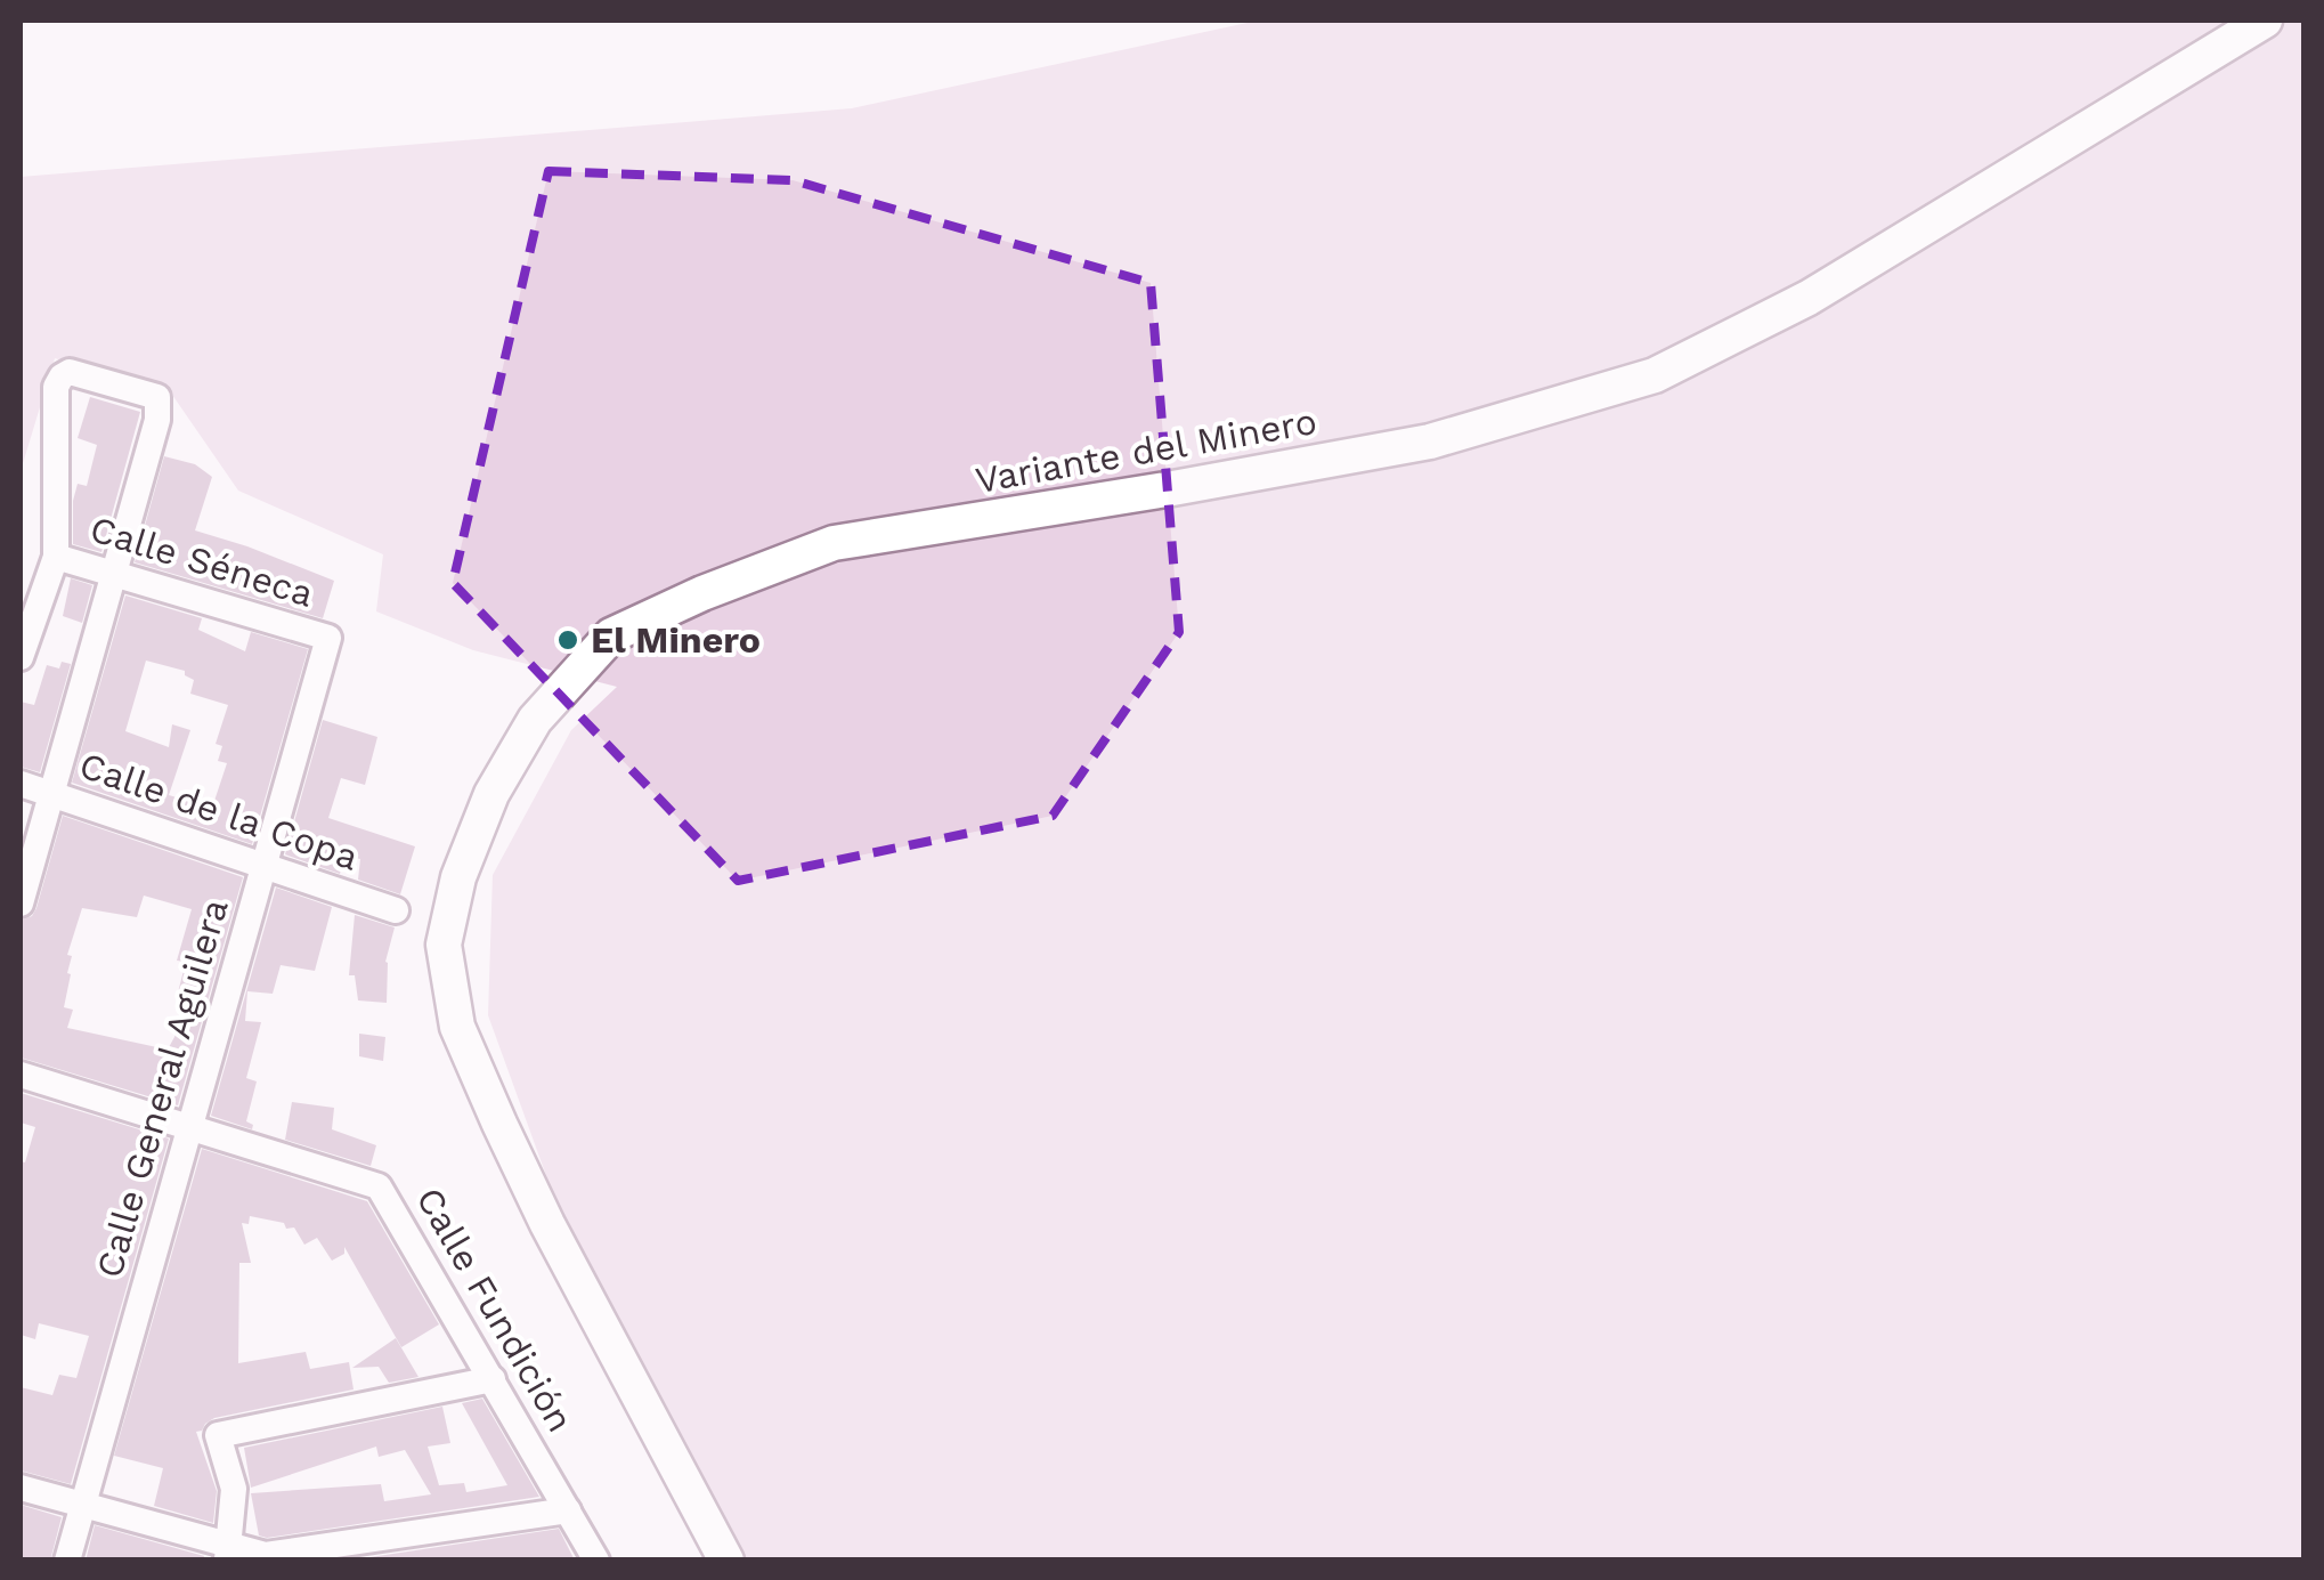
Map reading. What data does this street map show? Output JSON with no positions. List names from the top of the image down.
{
  "streets": {
    "street": [
      "Variante del Minero",
      "Calle Séneca",
      "Calle de la Copa",
      "Calle General Aguilera",
      "Calle Fundición"
    ]
  },
  "crossings": [
    ["Calle Séneca", "Calle General Aguilera"],
    ["Calle de la Copa", "Calle General Aguilera"],
    ["Calle General Aguilera", "Calle Fundición"]
  ],
  "places": ["El Minero"]
}
